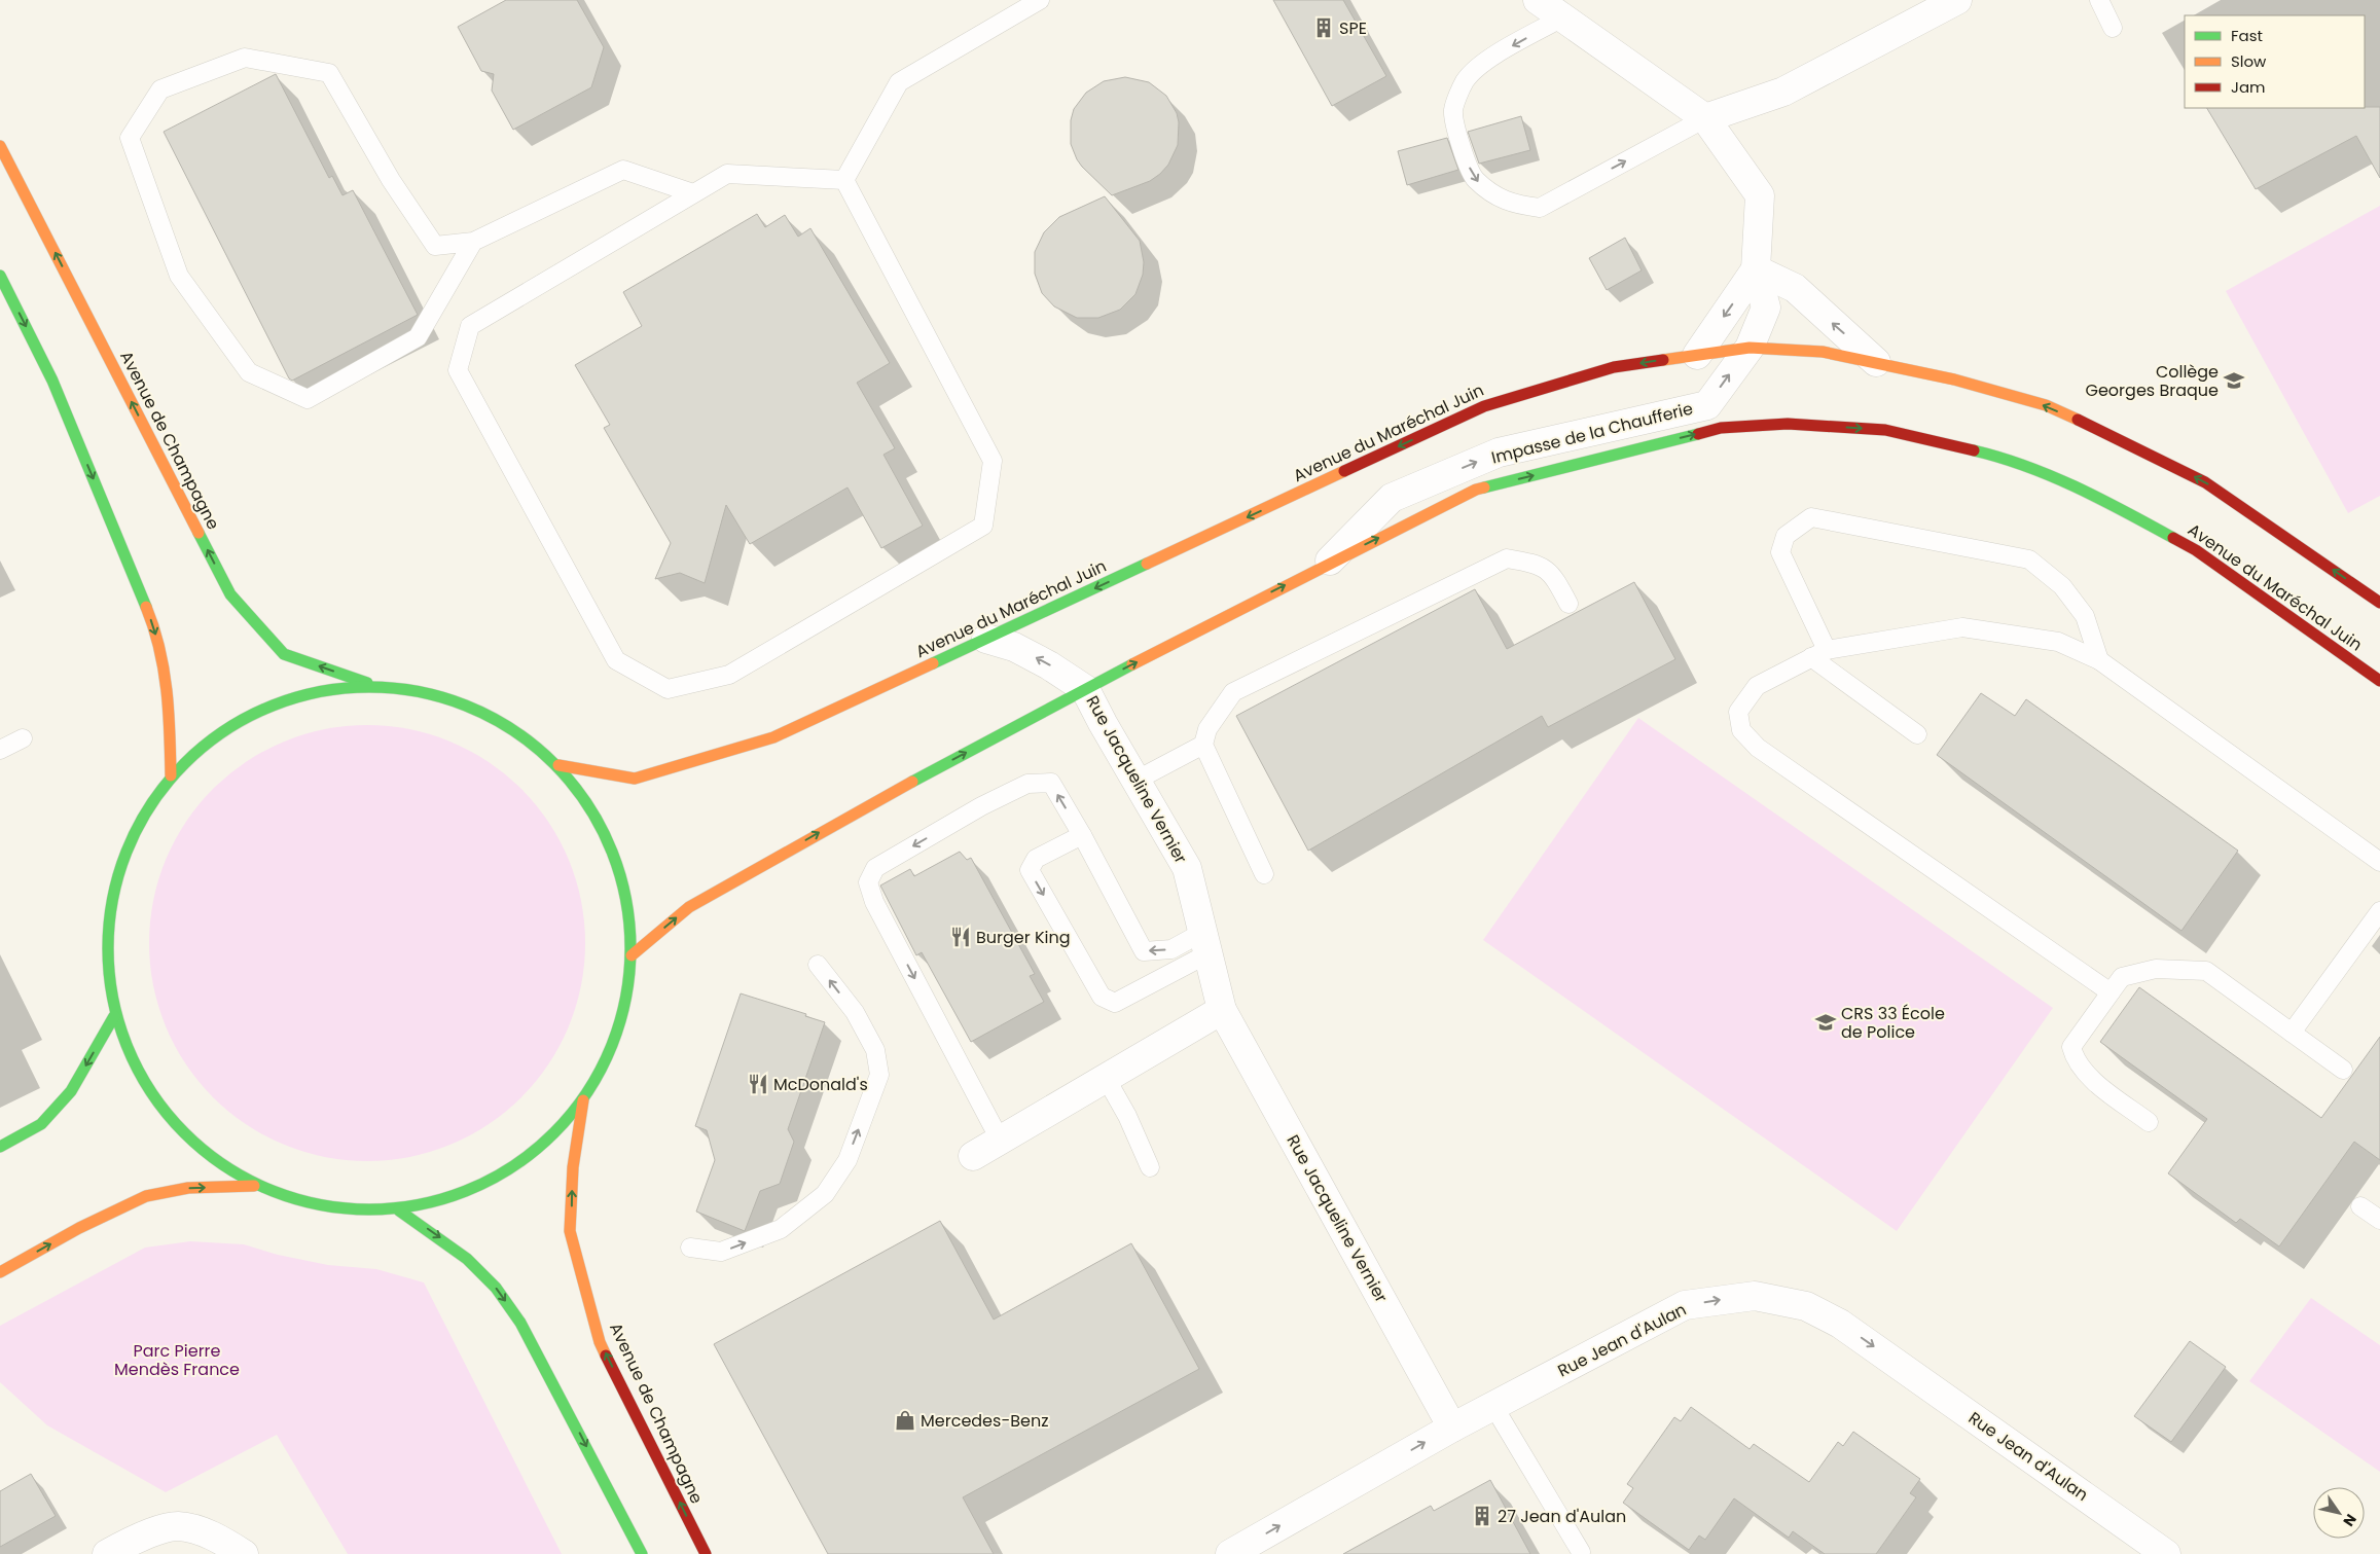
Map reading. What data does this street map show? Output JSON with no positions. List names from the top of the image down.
{
  "streets": {
    "main road": ["Avenue du Maréchal Juin", "Avenue de Champagne"],
    "street": ["Impasse de la Chaufferie", "Rue Jacqueline Vernier", "Rue Jean d'Aulan"]
  },
  "crossings": [
    ["Avenue du Maréchal Juin", "Impasse de la Chaufferie"],
    ["Avenue du Maréchal Juin", "Rue Jacqueline Vernier"],
    ["Rue Jacqueline Vernier", "Rue Jean d'Aulan"]
  ],
  "one_way": ["Impasse de la Chaufferie", "Rue Jean d'Aulan"],
  "parks": ["Parc Pierre Mendès France"],
  "places": {
    "building": ["SPE", "27 Jean d'Aulan"],
    "school or university": ["Collège Georges Braque", "CRS 33 École de Police"],
    "restaurant": ["Burger King", "McDonald's"],
    "shop": ["Mercedes-Benz"]
  },
  "legend": ["Fast", "Slow", "Jam"],
  "north": "bottom right"
}
